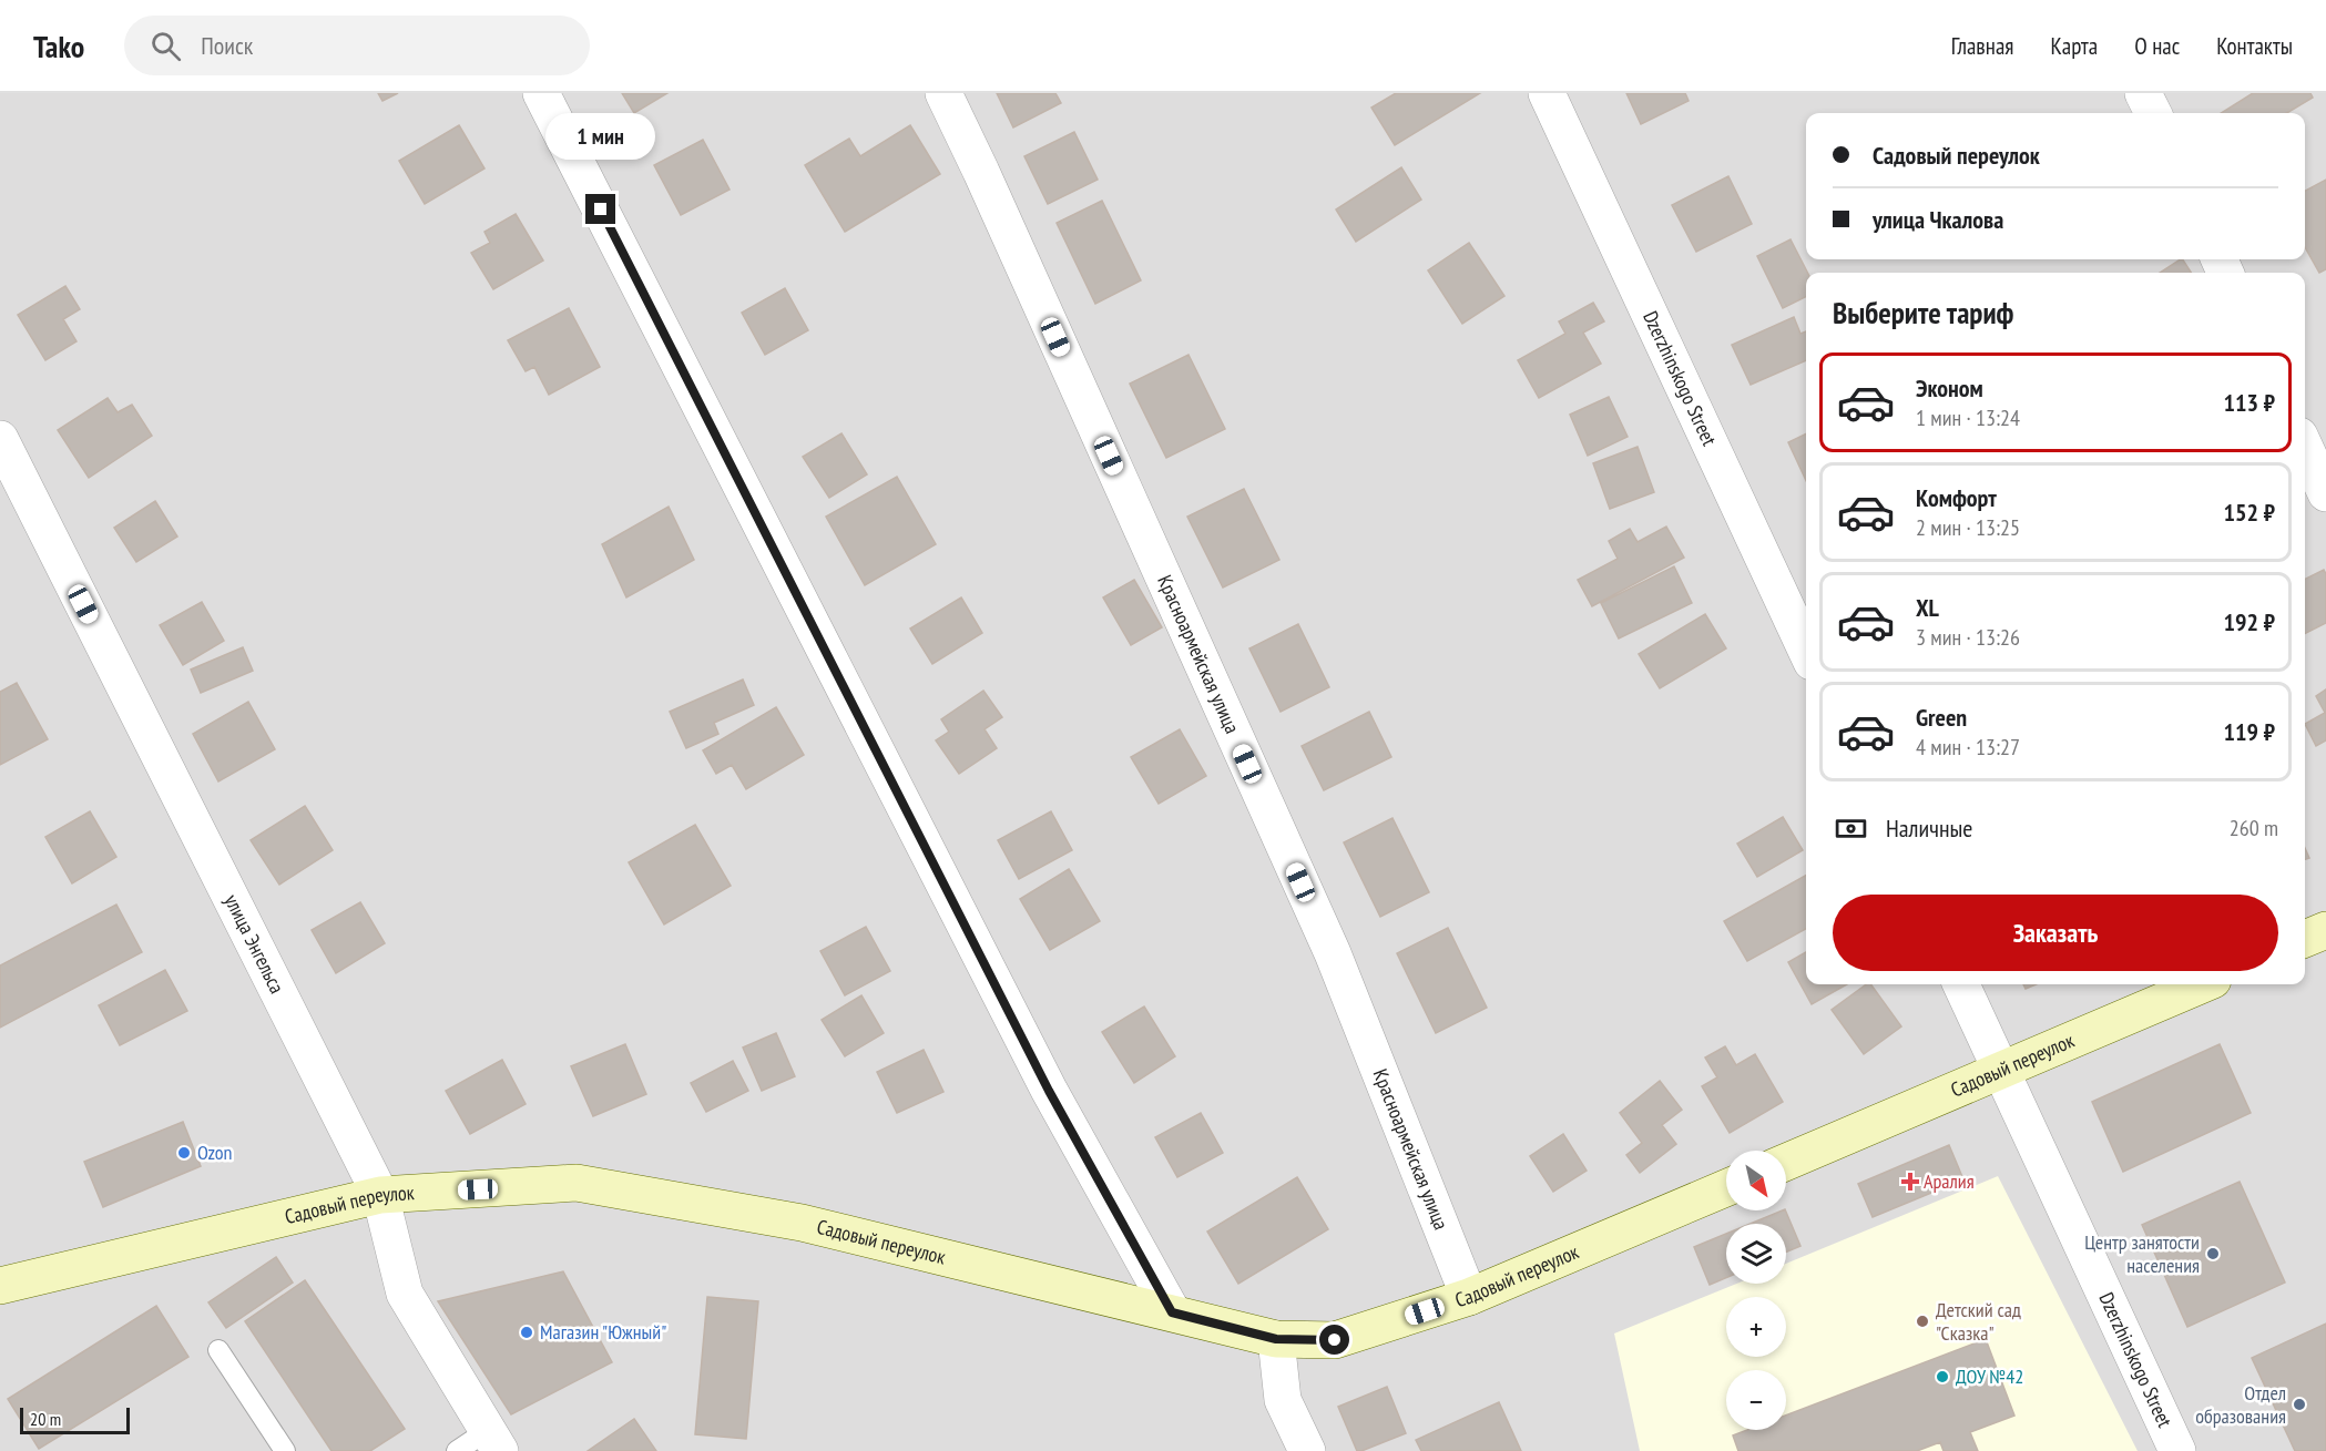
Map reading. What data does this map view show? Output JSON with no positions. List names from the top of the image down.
{
  "streets": {
    "street": [
      "Dzerzhinskogo Street",
      "Красноармейская улица",
      "улица Энгельса",
      "Садовый переулок"
    ]
  },
  "crossings": [
    ["Dzerzhinskogo Street", "Садовый переулок"],
    ["Красноармейская улица", "Садовый переулок"],
    ["улица Энгельса", "Садовый переулок"]
  ],
  "places": {
    "other": [
      "Ozon",
      "Центр занятости населения",
      "Детский сад \"Сказка\"",
      "Магазин \"Южный\"",
      "ДОУ №42",
      "Отдел образования"
    ],
    "health": ["Аралия"]
  },
  "scale_bar": "20 m",
  "north": "bottom right",
  "page": {
    "header": "Tako",
    "search": "Поиск",
    "nav": [
      "Главная",
      "Карта",
      "О нас",
      "Контакты"
    ],
    "bubble": "1 мин",
    "banner": ["Садовый переулок", "улица Чкалова"],
    "heading": "Выберите тариф",
    "list": [
      {
        "name": "Эконом",
        "note": "1 мин · 13:24",
        "value": "113 ₽"
      },
      {
        "name": "Комфорт",
        "note": "2 мин · 13:25",
        "value": "152 ₽"
      },
      {
        "name": "XL",
        "note": "3 мин · 13:26",
        "value": "192 ₽"
      },
      {
        "name": "Green",
        "note": "4 мин · 13:27",
        "value": "119 ₽"
      }
    ],
    "pay": ["Наличные", "260 m"],
    "buttons": "Заказать",
    "map_buttons": ["+", "−"],
    "scale": "20 m"
  }
}
